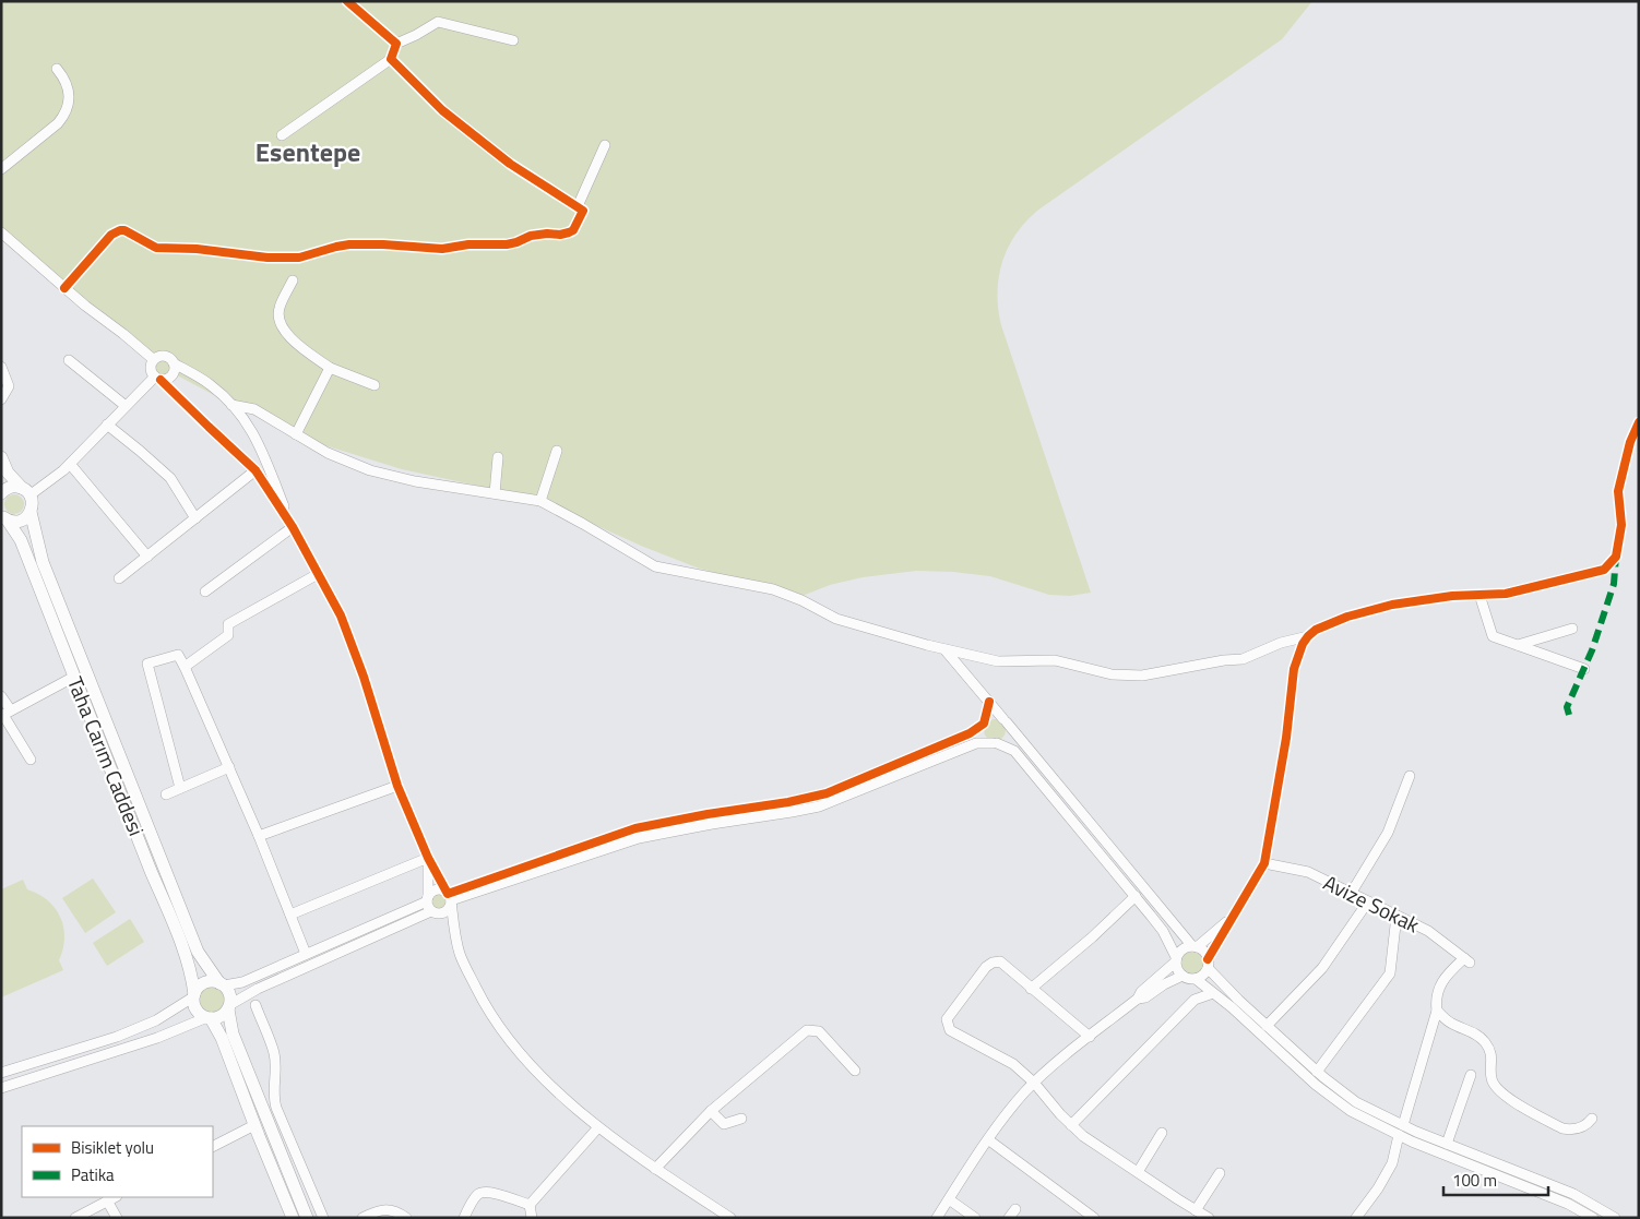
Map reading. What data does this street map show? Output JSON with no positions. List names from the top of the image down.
{
  "streets": {
    "main road": ["Taha Carım Caddesi"],
    "street": ["Avize Sokak"]
  },
  "districts": ["Esentepe"],
  "legend": ["Bisiklet yolu", "Patika"],
  "scale_bar": "100 m"
}
